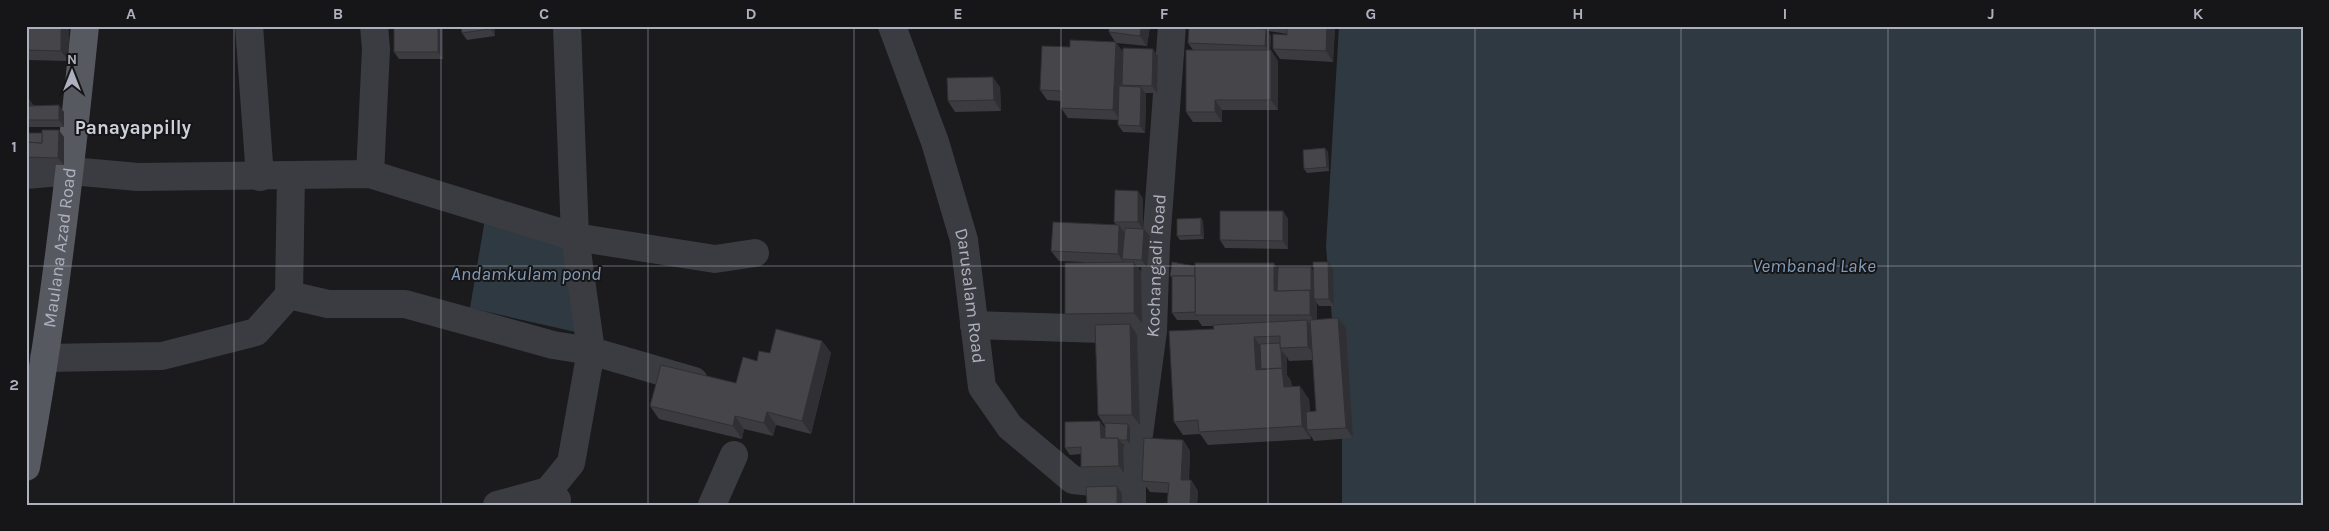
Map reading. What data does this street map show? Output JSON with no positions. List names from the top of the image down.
{
  "streets": {
    "main road": ["Maulana Azad Road"],
    "street": ["Kochangadi Road", "Darusalam Road"]
  },
  "crossings": [
    ["Kochangadi Road", "Darusalam Road"]
  ],
  "districts": ["Panayappilly"],
  "water": ["Vembanad Lake", "Andamkulam pond"],
  "north": "top",
  "grid": {
    "columns": [
      "A",
      "B",
      "C",
      "D",
      "E",
      "F",
      "G",
      "H",
      "I",
      "J",
      "K"
    ],
    "rows": ["1", "2"]
  }
}
